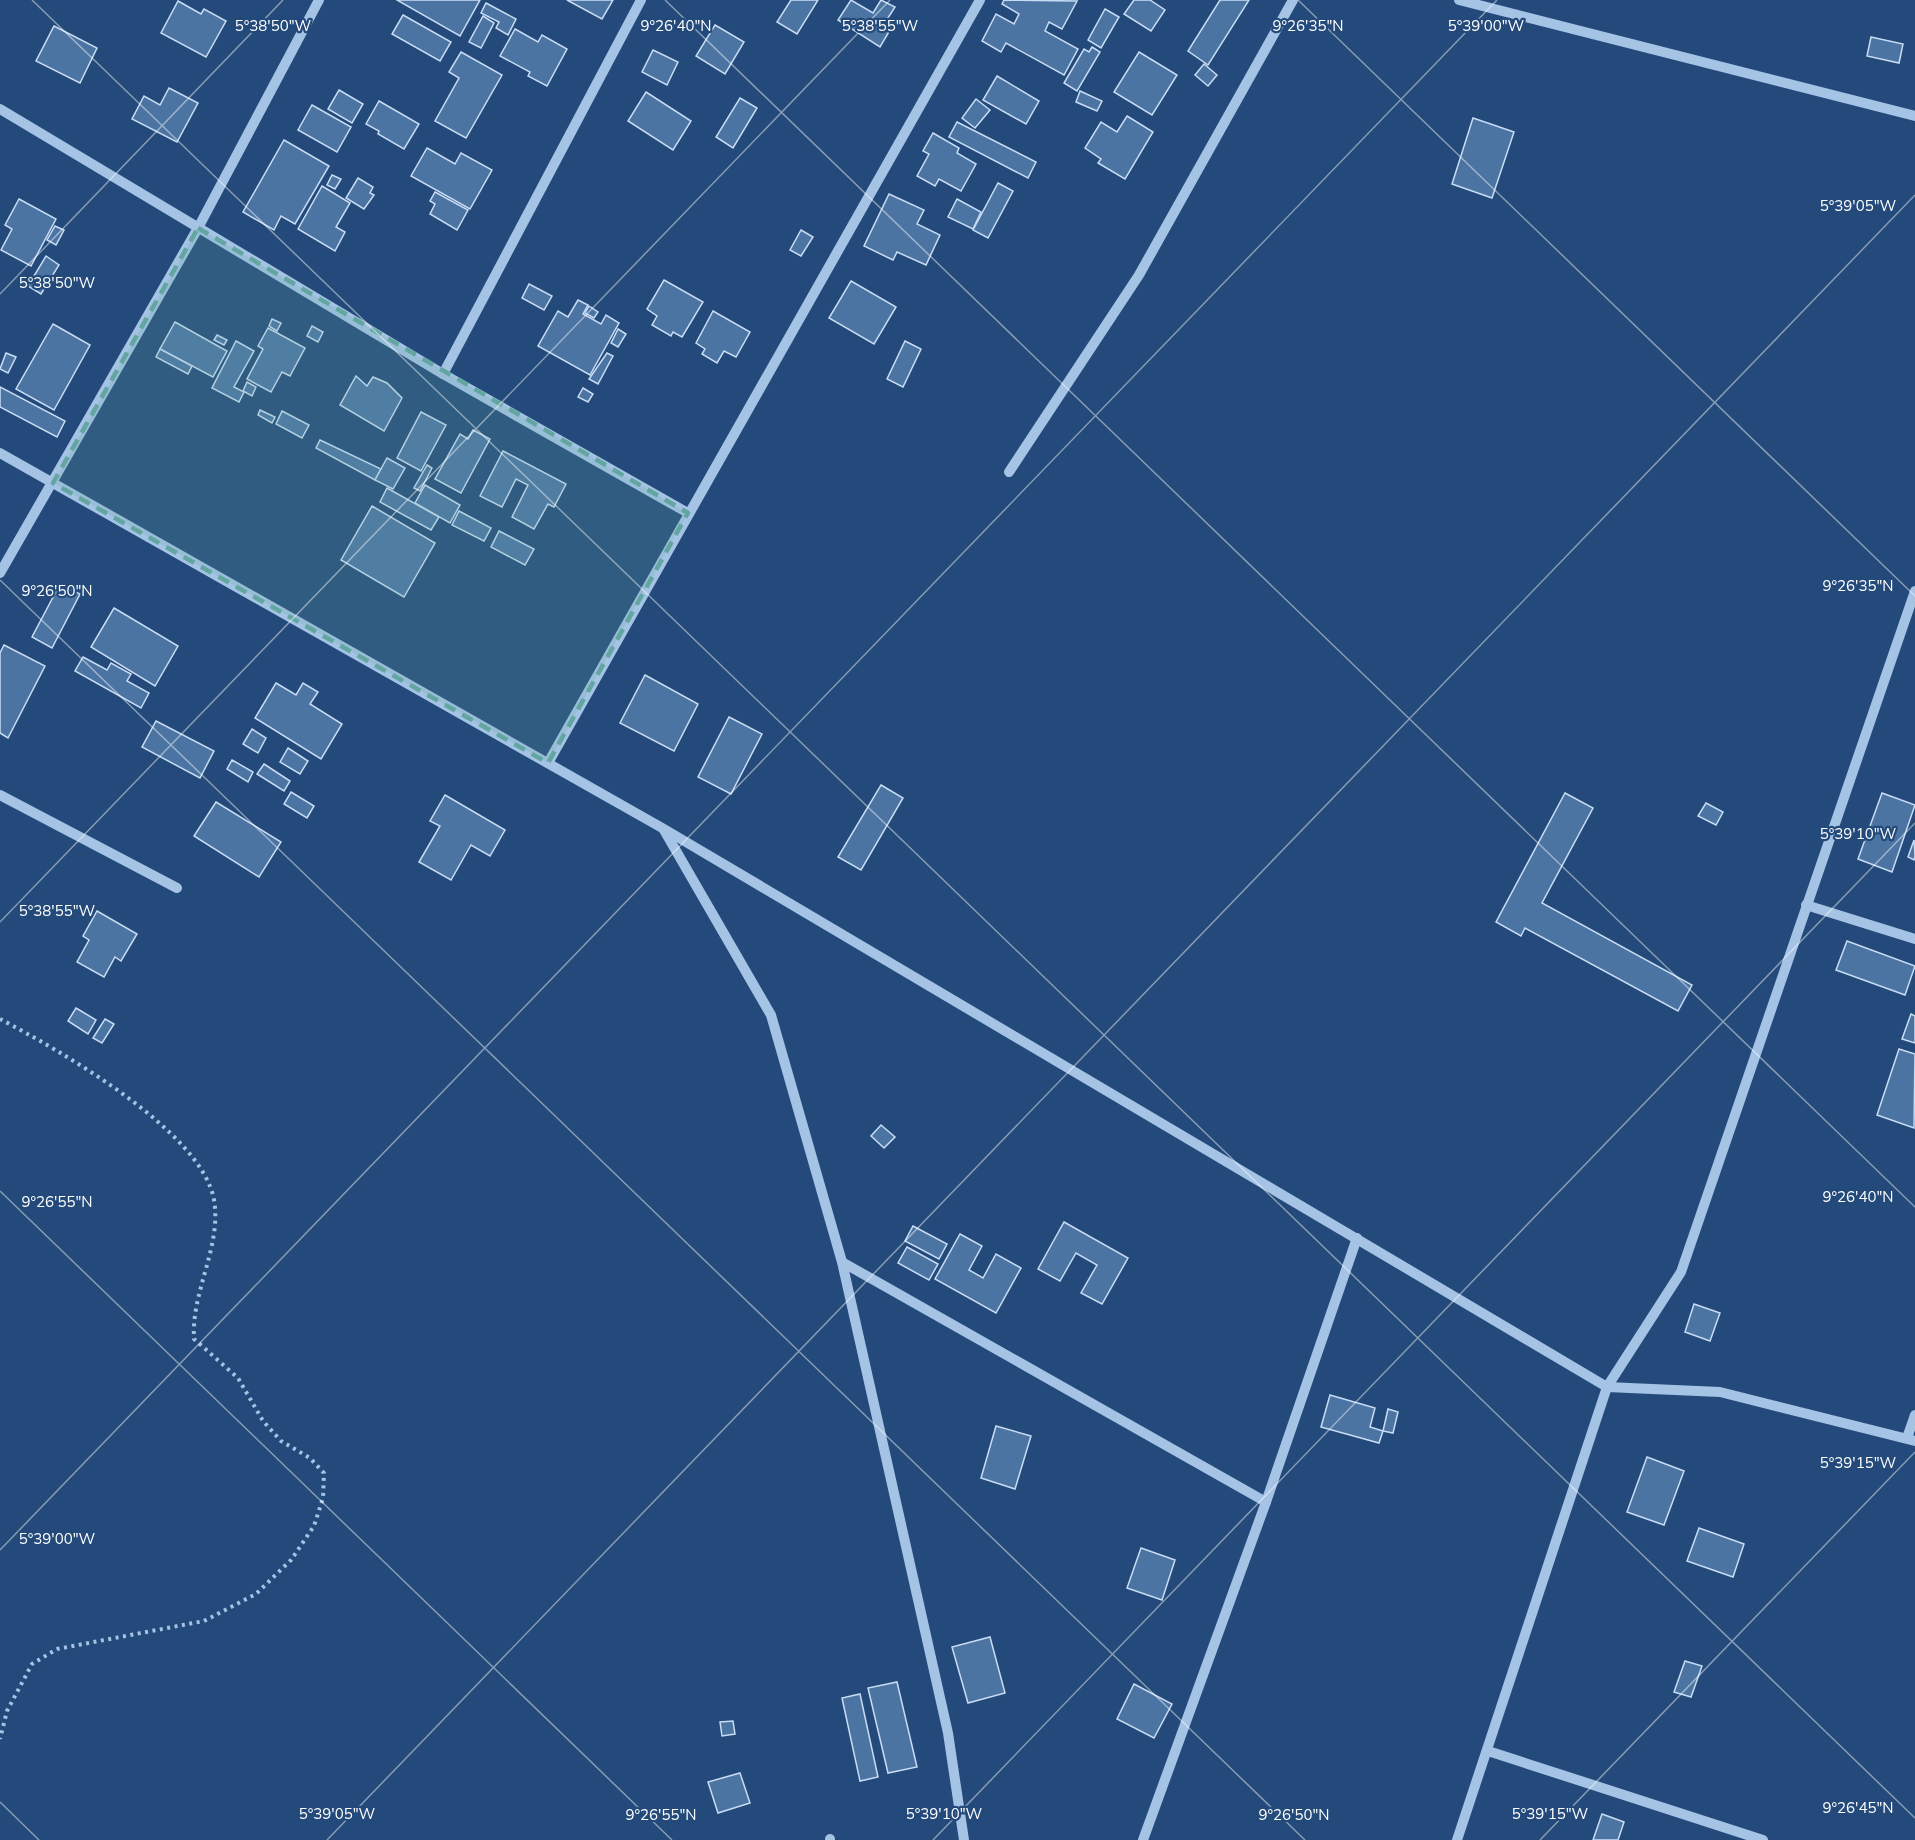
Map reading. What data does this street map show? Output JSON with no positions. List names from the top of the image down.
{
  "coordinates": [
    "9°26'40\"N",
    "9°26'35\"N",
    "5°38'50\"W",
    "5°38'55\"W",
    "5°39'00\"W",
    "5°39'05\"W",
    "9°26'50\"N",
    "5°39'10\"W",
    "9°26'55\"N",
    "5°39'15\"W",
    "9°26'45\"N"
  ]
}
